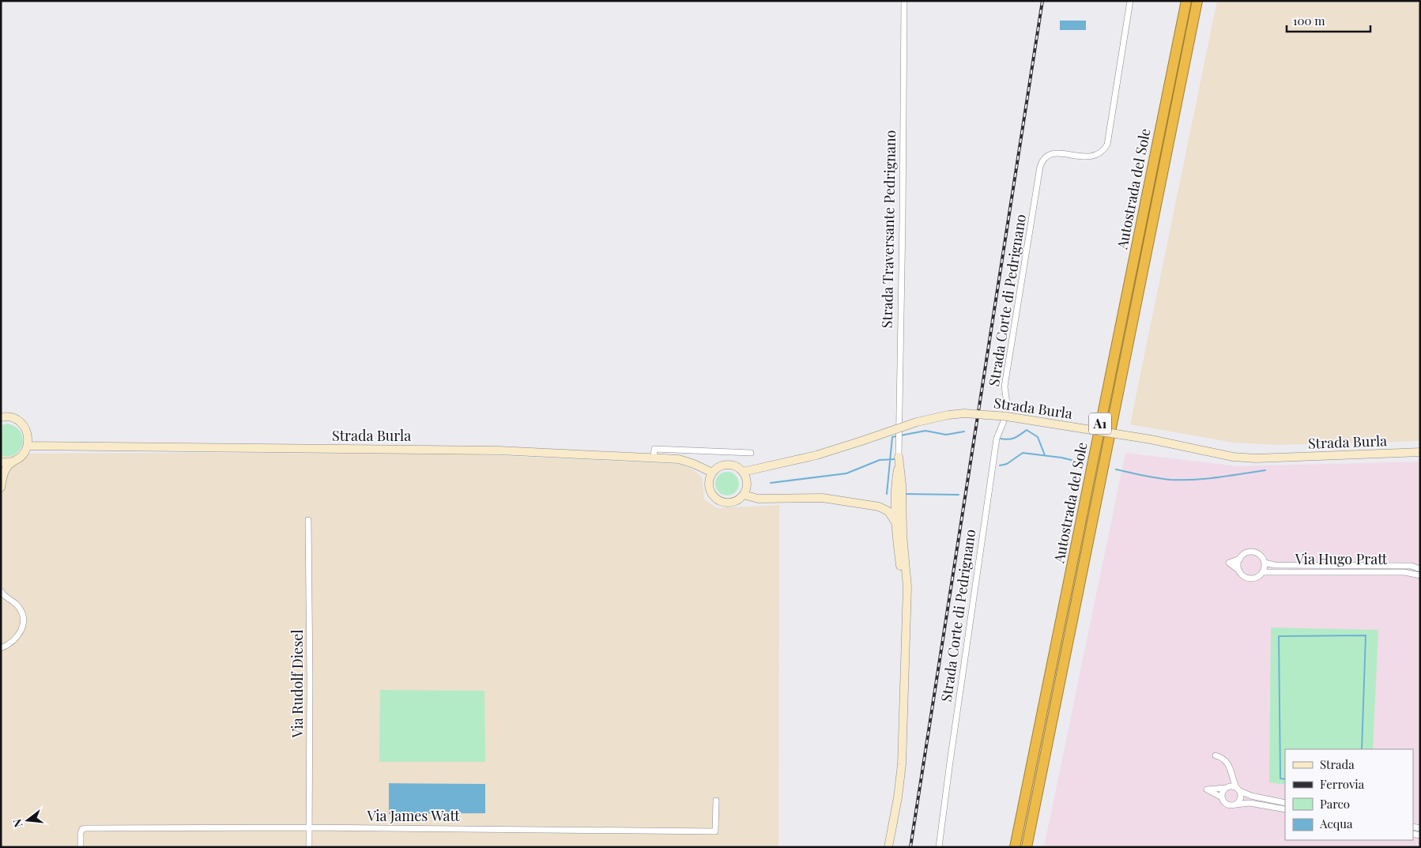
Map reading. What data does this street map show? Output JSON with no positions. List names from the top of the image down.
{
  "streets": {
    "highway": ["Autostrada del Sole", "A1"],
    "main road": ["Strada Traversante Pedrignano", "Strada Burla"],
    "street": [
      "Strada Corte di Pedrignano",
      "Via Hugo Pratt",
      "Via Rudolf Diesel",
      "Via James Watt"
    ]
  },
  "crossings": [
    ["Via Rudolf Diesel", "Via James Watt"]
  ],
  "legend": [
    "Strada",
    "Ferrovia",
    "Parco",
    "Acqua"
  ],
  "scale_bar": "100 m",
  "north": "left"
}
